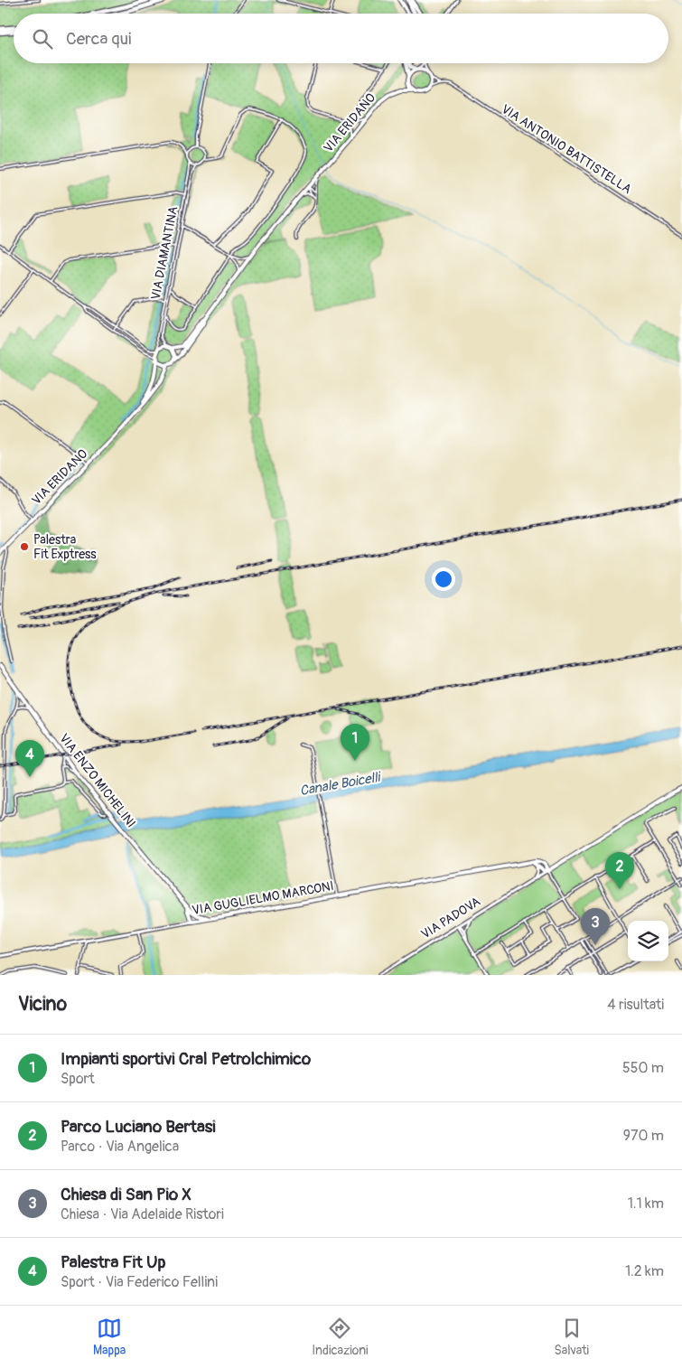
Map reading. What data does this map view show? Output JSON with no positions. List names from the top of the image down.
{
  "streets": {
    "main road": [
      "VIA ERIDANO",
      "VIA ENZO MICHELINI",
      "VIA GUGLIELMO MARCONI",
      "VIA PADOVA"
    ],
    "street": ["VIA ANTONIO BATTISTELLA", "VIA DIAMANTINA"]
  },
  "crossings": [
    ["VIA ERIDANO", "VIA ANTONIO BATTISTELLA"],
    ["VIA ERIDANO", "VIA DIAMANTINA"],
    ["VIA ENZO MICHELINI", "VIA GUGLIELMO MARCONI"],
    ["VIA GUGLIELMO MARCONI", "VIA PADOVA"]
  ],
  "water": ["Canale Boicelli"],
  "places": ["Palestra Fit Exptress"],
  "page": {
    "search": "Cerca qui",
    "pins": [
      "1",
      "4",
      "2",
      "3"
    ],
    "heading": ["Vicino", "4 risultati"],
    "list": [
      {
        "mark": "1",
        "name": "Impianti sportivi Cral Petrolchimico",
        "note": "Sport",
        "value": "550 m"
      },
      {
        "mark": "2",
        "name": "Parco Luciano Bertasi",
        "note": "Parco · Via Angelica",
        "value": "970 m"
      },
      {
        "mark": "3",
        "name": "Chiesa di San Pio X",
        "note": "Chiesa · Via Adelaide Ristori",
        "value": "1.1 km"
      },
      {
        "mark": "4",
        "name": "Palestra Fit Up",
        "note": "Sport · Via Federico Fellini",
        "value": "1.2 km"
      }
    ],
    "nav": ["Mappa", "Indicazioni", "Salvati"]
  }
}
